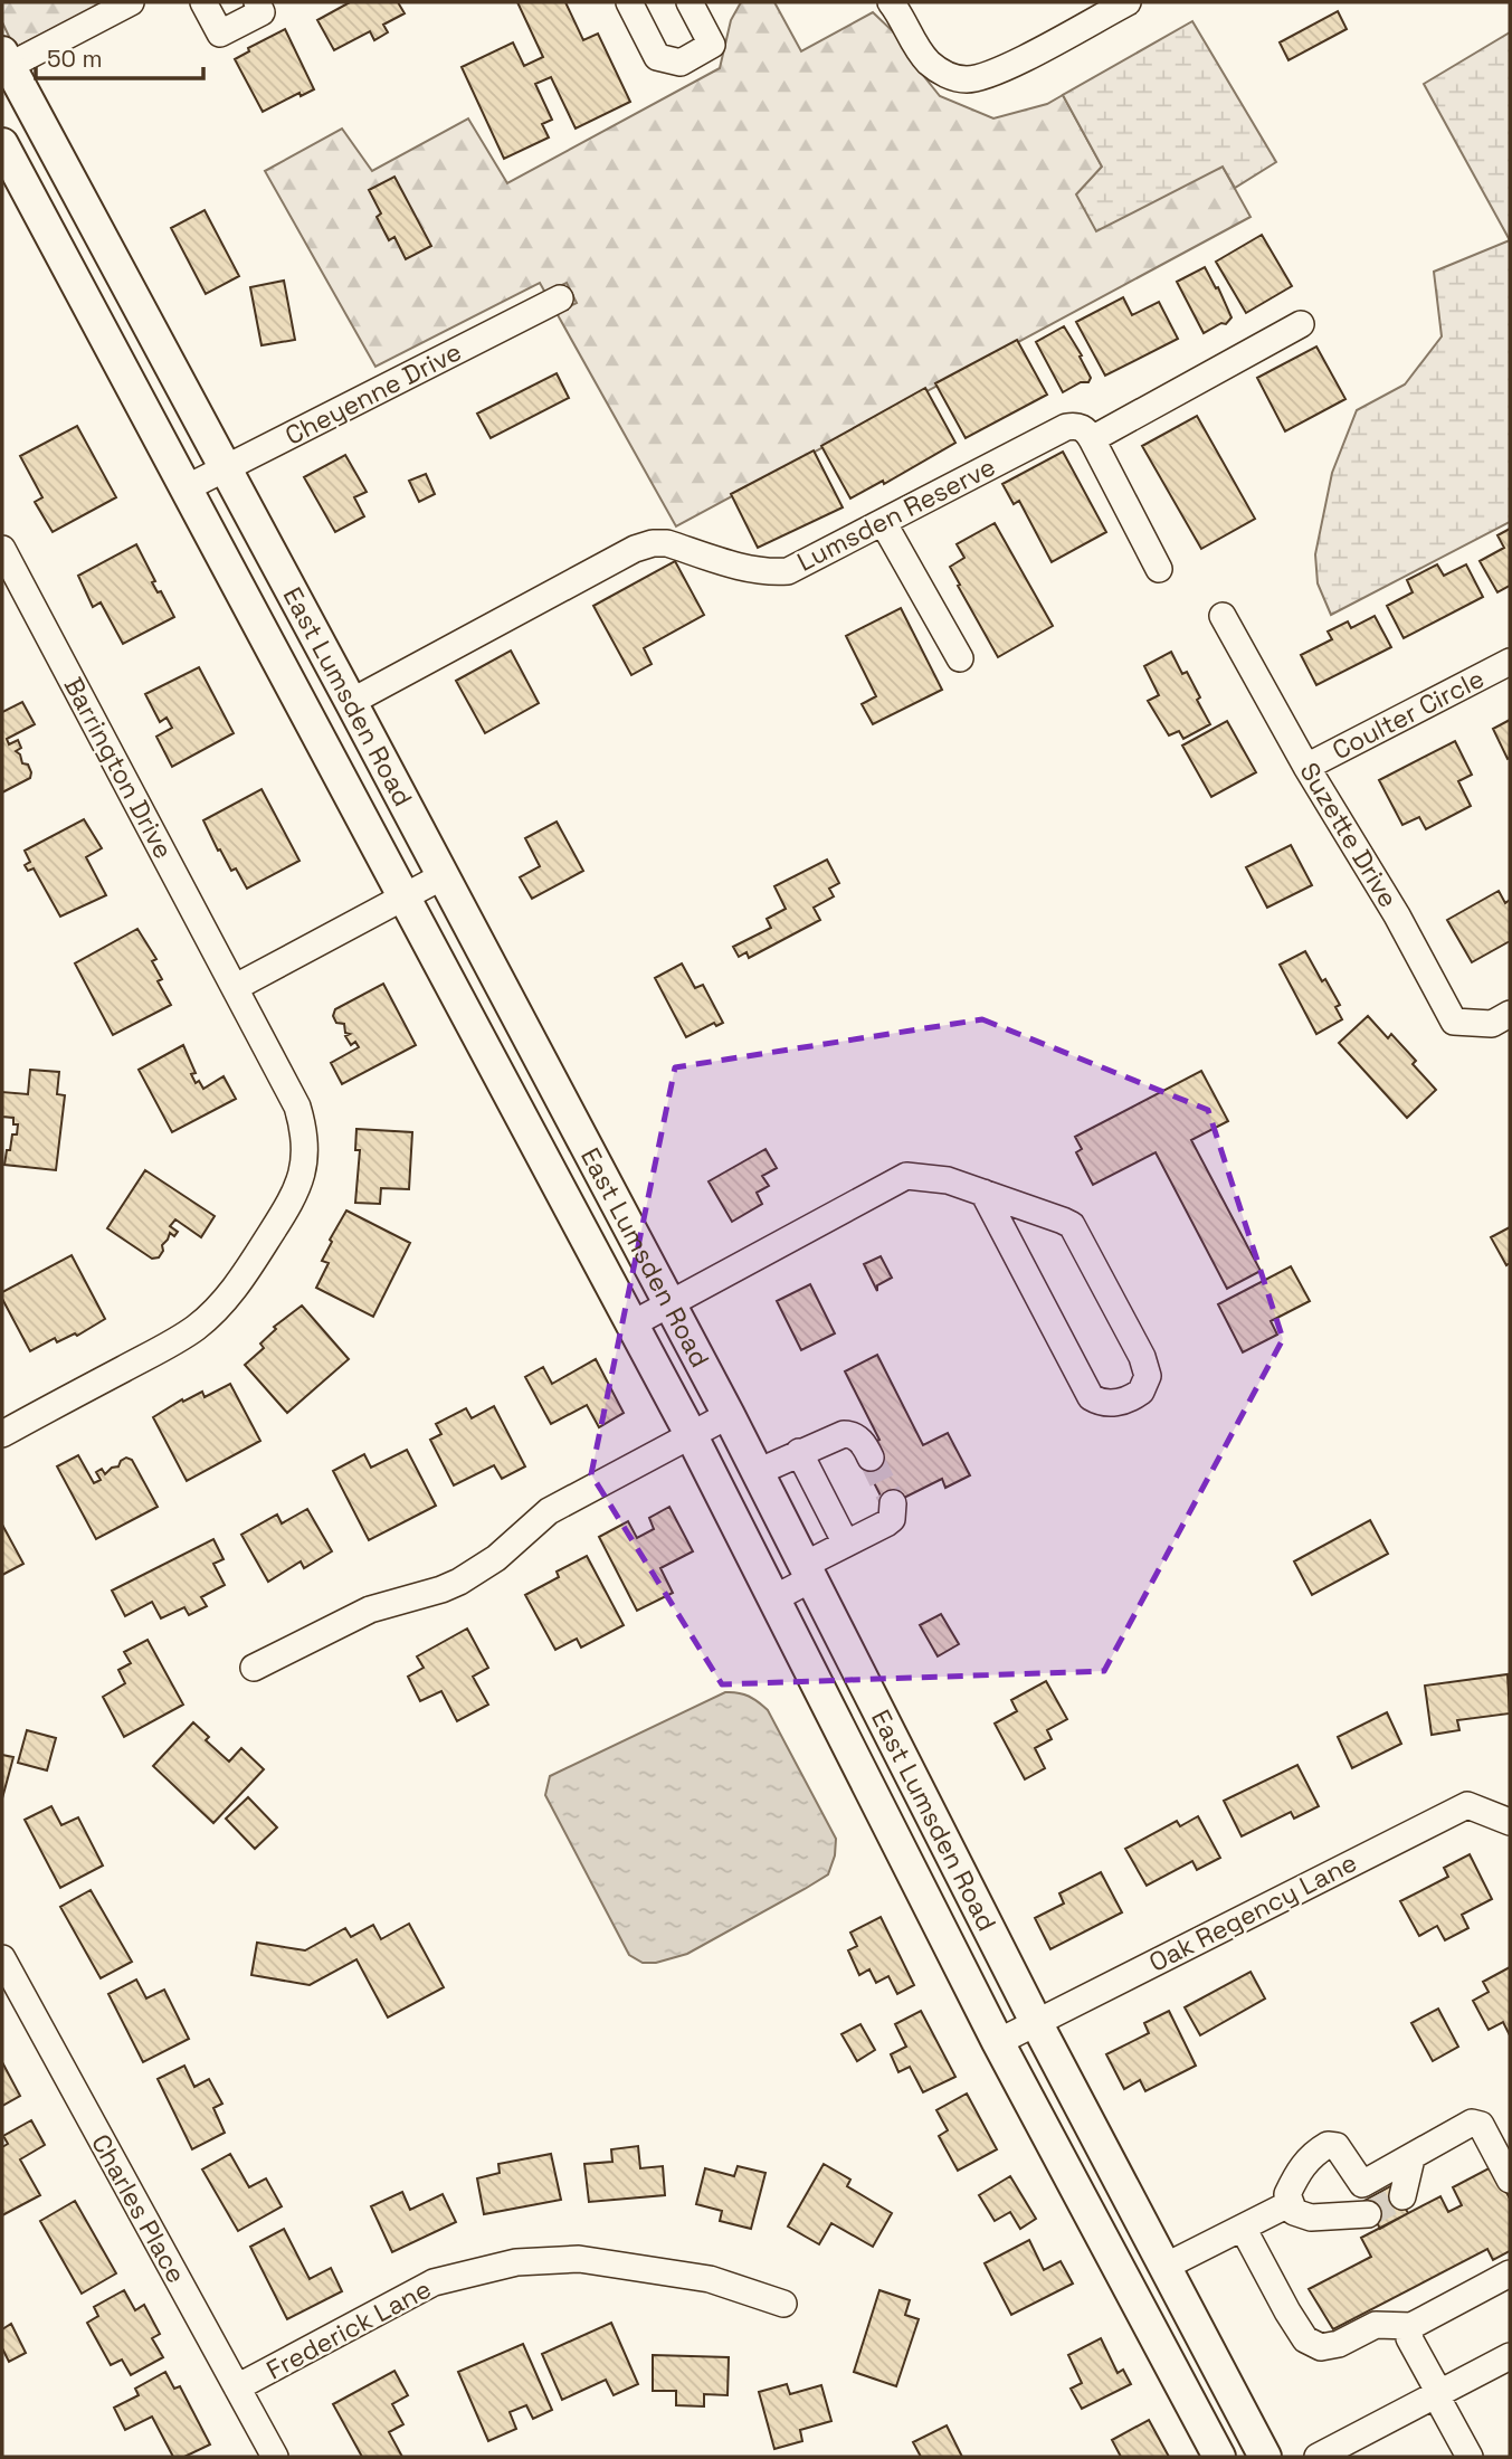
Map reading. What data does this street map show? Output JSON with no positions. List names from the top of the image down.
{
  "streets": {
    "main road": ["East Lumsden Road"],
    "street": [
      "Cheyenne Drive",
      "Lumsden Reserve",
      "Coulter Circle",
      "Barrington Drive",
      "Suzette Drive",
      "Oak Regency Lane",
      "Charles Place",
      "Frederick Lane"
    ]
  },
  "crossings": [
    ["Cheyenne Drive", "East Lumsden Road"],
    ["Lumsden Reserve", "East Lumsden Road"],
    ["East Lumsden Road", "Oak Regency Lane"],
    ["Coulter Circle", "Suzette Drive"],
    ["Charles Place", "Frederick Lane"]
  ],
  "scale_bar": "50 m"
}
